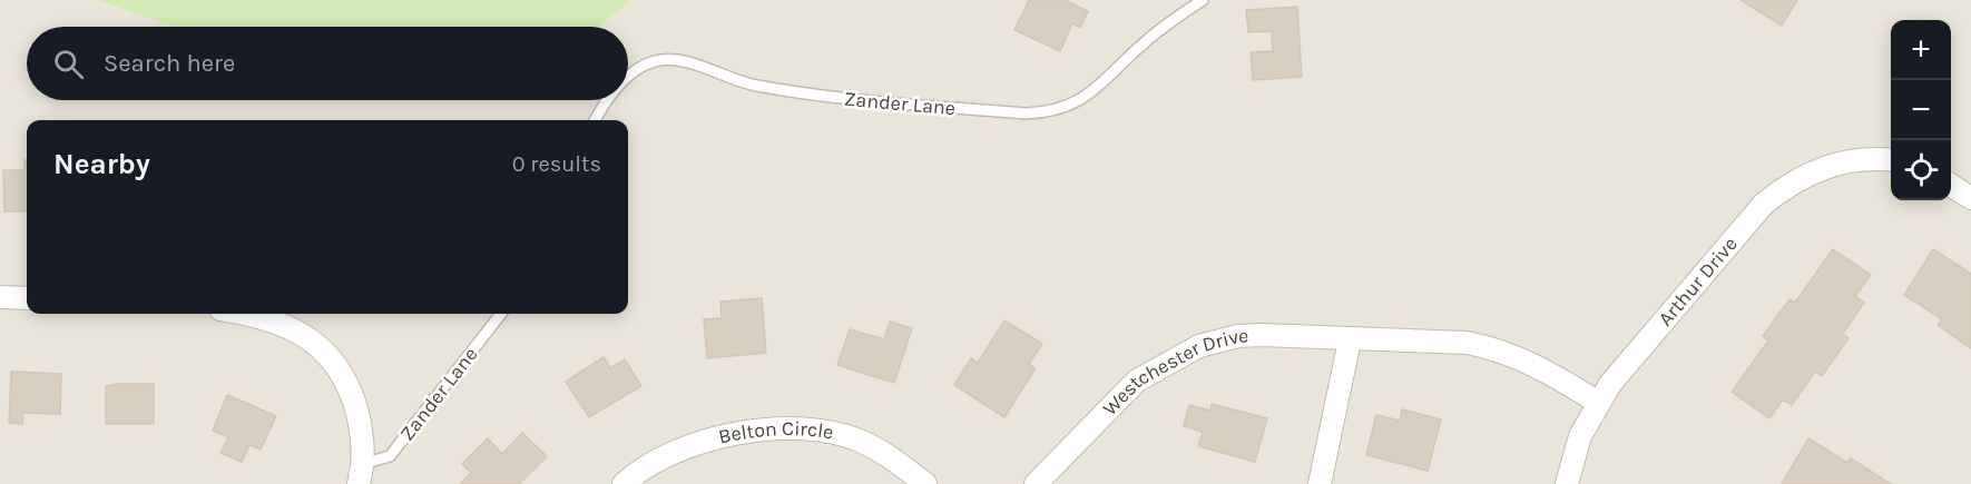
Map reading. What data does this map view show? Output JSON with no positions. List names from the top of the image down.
{
  "streets": {
    "street": ["Arthur Drive", "Westchester Drive", "Belton Circle"],
    "lane": ["Zander Lane"]
  },
  "crossings": [
    ["Arthur Drive", "Westchester Drive"]
  ],
  "page": {
    "map_buttons": ["+", "−"],
    "search": "Search here",
    "heading": ["Nearby", "0 results"]
  }
}
